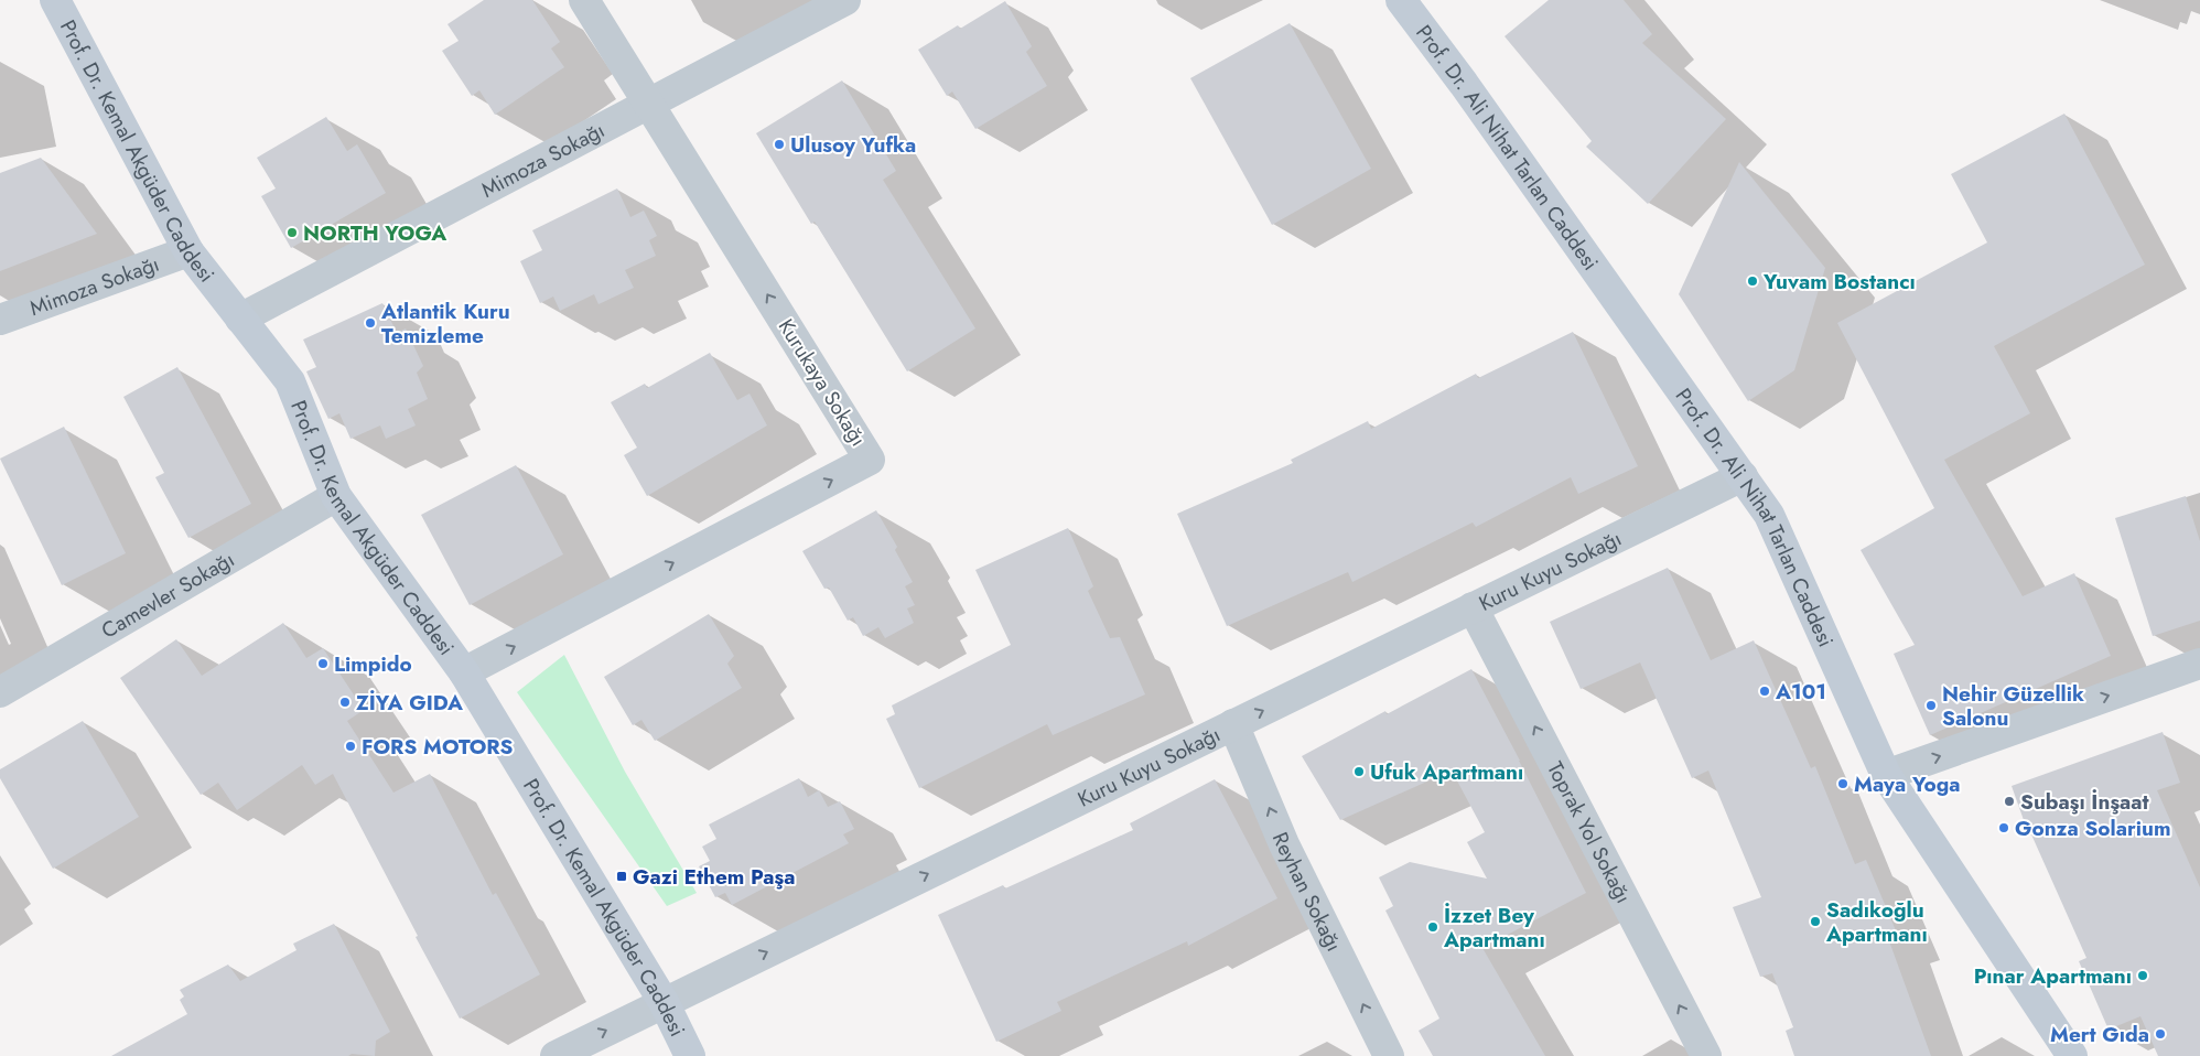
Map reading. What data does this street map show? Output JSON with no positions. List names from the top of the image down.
{
  "streets": {
    "street": [
      "Prof. Dr. Ali Nihat Tarlan Caddesi",
      "Prof. Dr. Kemal Akgüder Caddesi",
      "Mimoza Sokağı",
      "Kurukaya Sokağı",
      "Kuru Kuyu Sokağı",
      "Camevler Sokağı",
      "Toprak Yol Sokağı",
      "Reyhan Sokağı"
    ]
  },
  "crossings": [
    ["Prof. Dr. Ali Nihat Tarlan Caddesi", "Kuru Kuyu Sokağı"],
    ["Prof. Dr. Kemal Akgüder Caddesi", "Mimoza Sokağı"],
    ["Prof. Dr. Kemal Akgüder Caddesi", "Kurukaya Sokağı"],
    ["Prof. Dr. Kemal Akgüder Caddesi", "Kuru Kuyu Sokağı"],
    ["Prof. Dr. Kemal Akgüder Caddesi", "Camevler Sokağı"],
    ["Mimoza Sokağı", "Kurukaya Sokağı"],
    ["Kuru Kuyu Sokağı", "Toprak Yol Sokağı"],
    ["Kuru Kuyu Sokağı", "Reyhan Sokağı"]
  ],
  "one_way": ["Kuru Kuyu Sokağı", "Toprak Yol Sokağı", "Reyhan Sokağı"],
  "places": {
    "other": [
      "Ulusoy Yufka",
      "NORTH YOGA",
      "Yuvam Bostancı",
      "Atlantik Kuru Temizleme",
      "Limpido",
      "A101",
      "ZİYA GIDA",
      "Nehir Güzellik Salonu",
      "FORS MOTORS",
      "Ufuk Apartmanı",
      "Maya Yoga",
      "Subaşı İnşaat",
      "Gonza Solarium",
      "Sadıkoğlu Apartmanı",
      "İzzet Bey Apartmanı",
      "Pınar Apartmanı",
      "Mert Gıda"
    ],
    "transit": ["Gazi Ethem Paşa"]
  }
}
